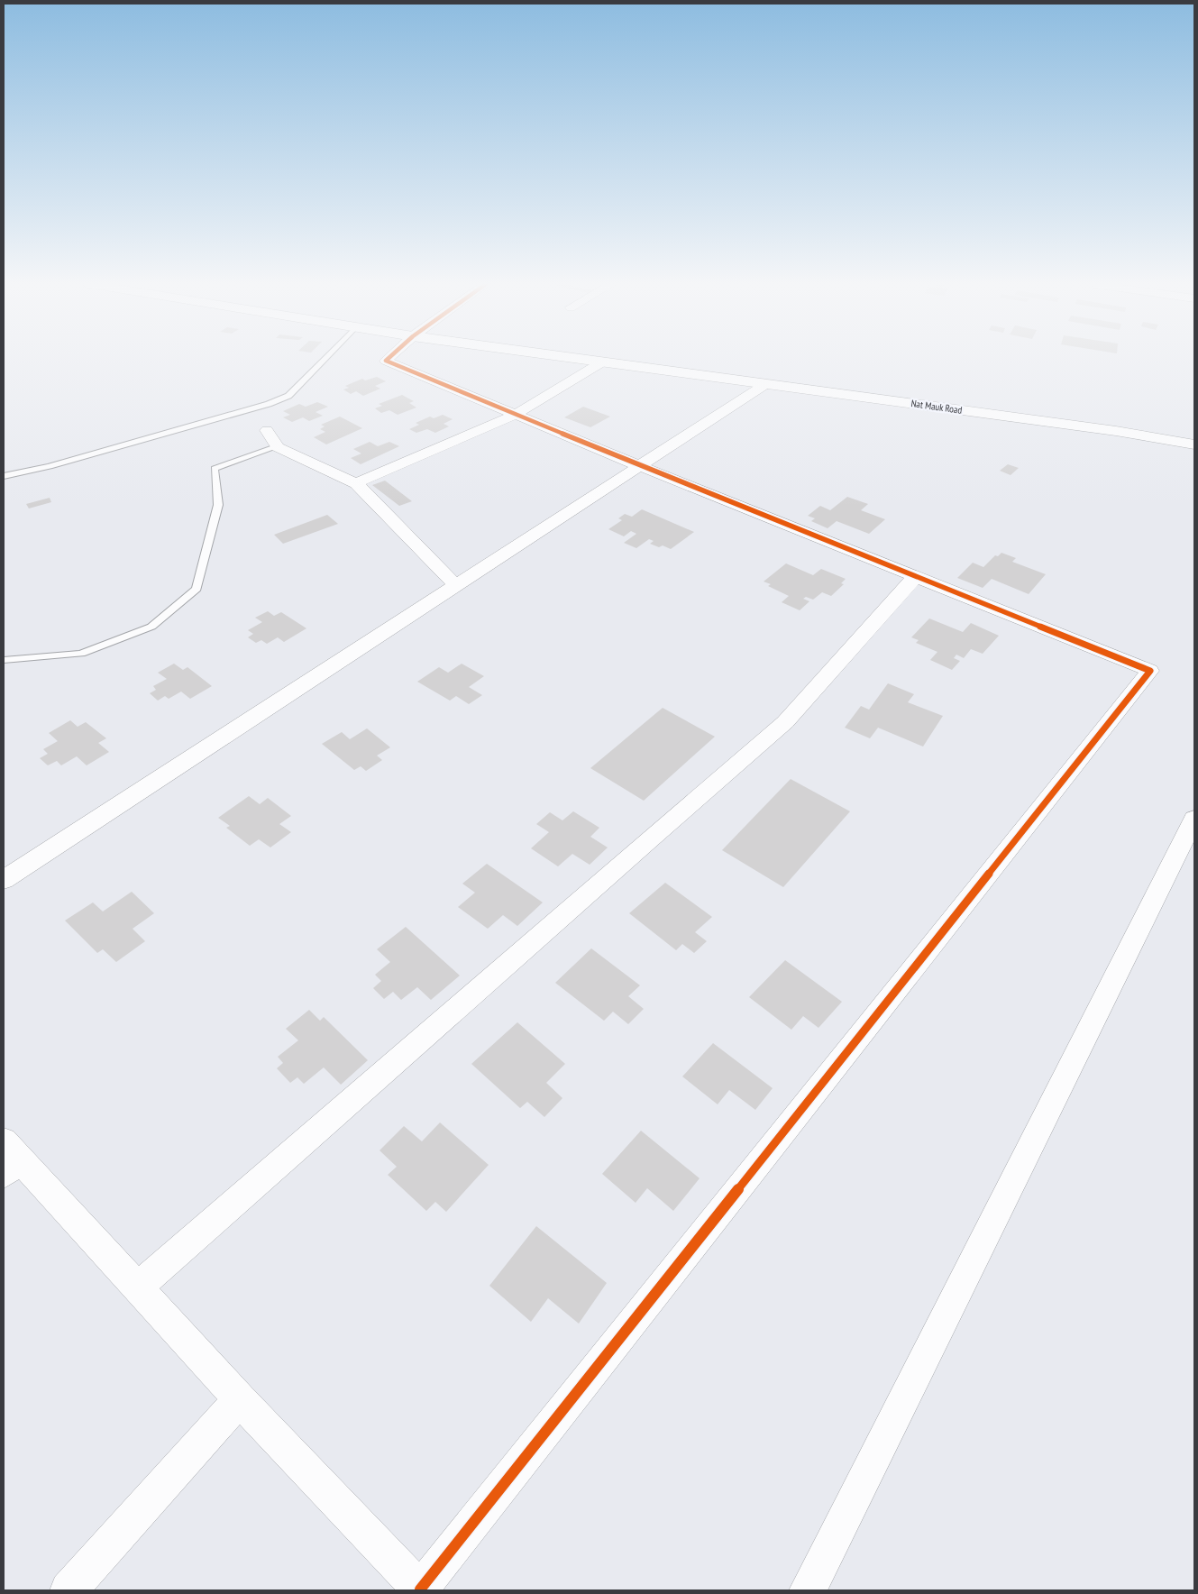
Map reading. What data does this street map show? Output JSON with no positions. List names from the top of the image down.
{
  "streets": {
    "highway": ["Nat Mauk Road"]
  }
}
